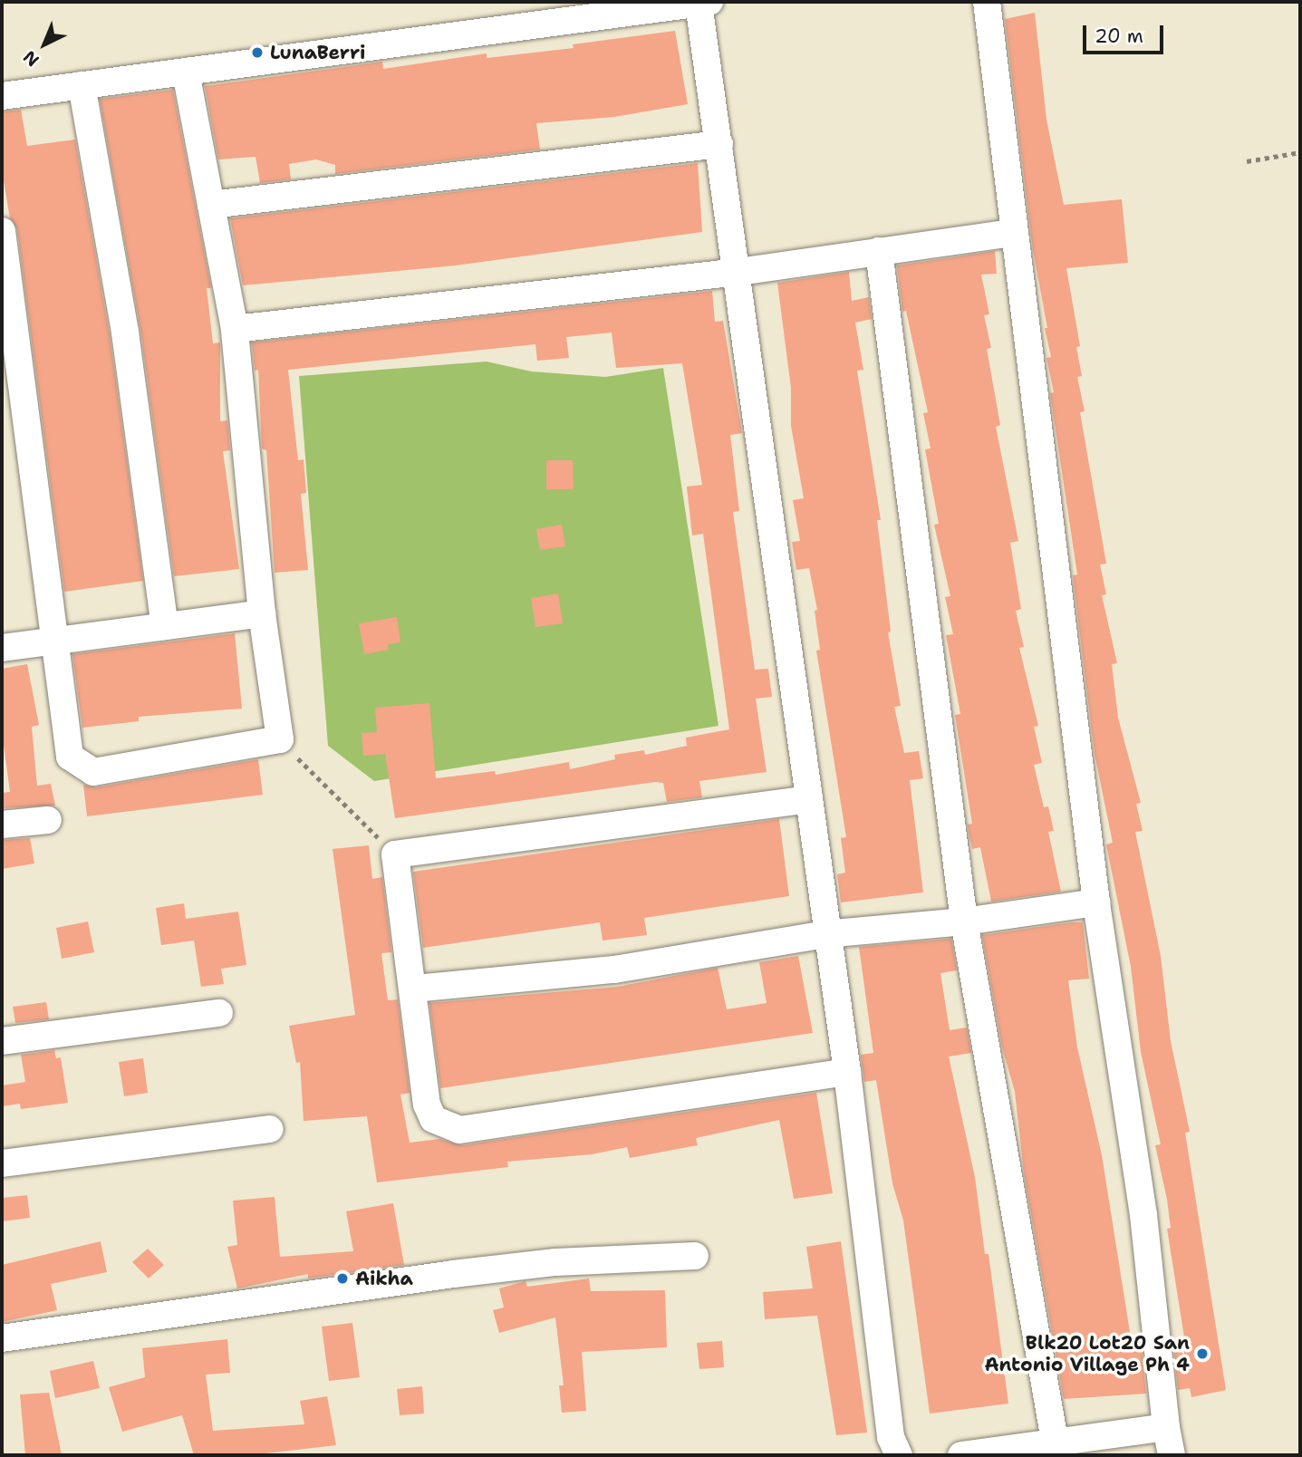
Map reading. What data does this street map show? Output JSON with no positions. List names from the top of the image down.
{
  "places": ["LunaBerri", "Aikha", "Blk20 Lot20 San Antonio Village Ph 4"],
  "scale_bar": "20 m",
  "north": "bottom left"
}
